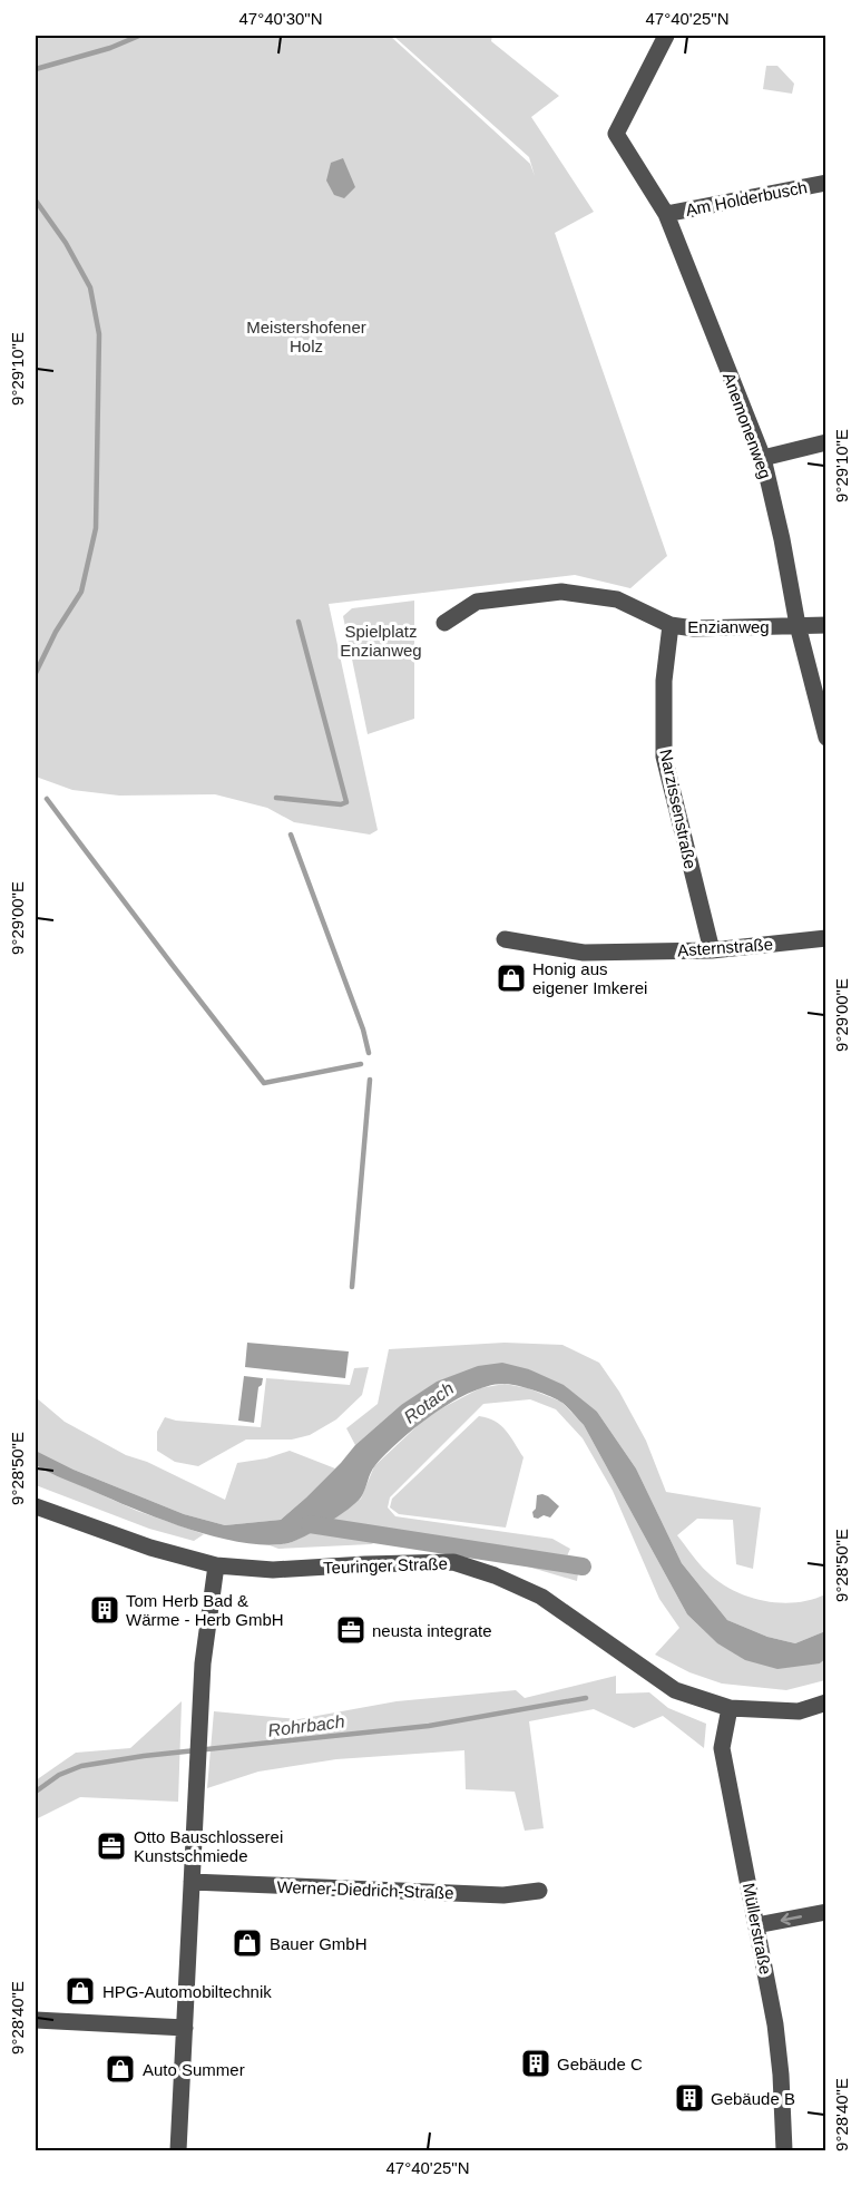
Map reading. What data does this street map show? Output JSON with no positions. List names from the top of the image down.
{
  "streets": {
    "street": [
      "Am Holderbusch",
      "Anemonenweg",
      "Enzianweg",
      "Narzissenstraße",
      "Asternstraße",
      "Teuringer Straße",
      "Werner-Diedrich-Straße",
      "Müllerstraße"
    ]
  },
  "crossings": [
    ["Am Holderbusch", "Anemonenweg"],
    ["Anemonenweg", "Enzianweg"],
    ["Enzianweg", "Narzissenstraße"],
    ["Narzissenstraße", "Asternstraße"],
    ["Teuringer Straße", "Müllerstraße"]
  ],
  "water": ["Rotach", "Rohrbach"],
  "parks": ["Meistershofener Holz", "Spielplatz Enzianweg"],
  "places": {
    "shop": [
      "Honig aus eigener Imkerei",
      "Bauer GmbH",
      "HPG-Automobiltechnik",
      "Auto Summer"
    ],
    "building": ["Tom Herb Bad & Wärme - Herb GmbH", "Gebäude C", "Gebäude B"],
    "office": ["neusta integrate", "Otto Bauschlosserei Kunstschmiede"]
  },
  "coordinates": [
    "47°40'30\"N",
    "47°40'25\"N",
    "9°29'10\"E",
    "9°29'00\"E",
    "9°28'50\"E",
    "9°28'40\"E"
  ]
}
